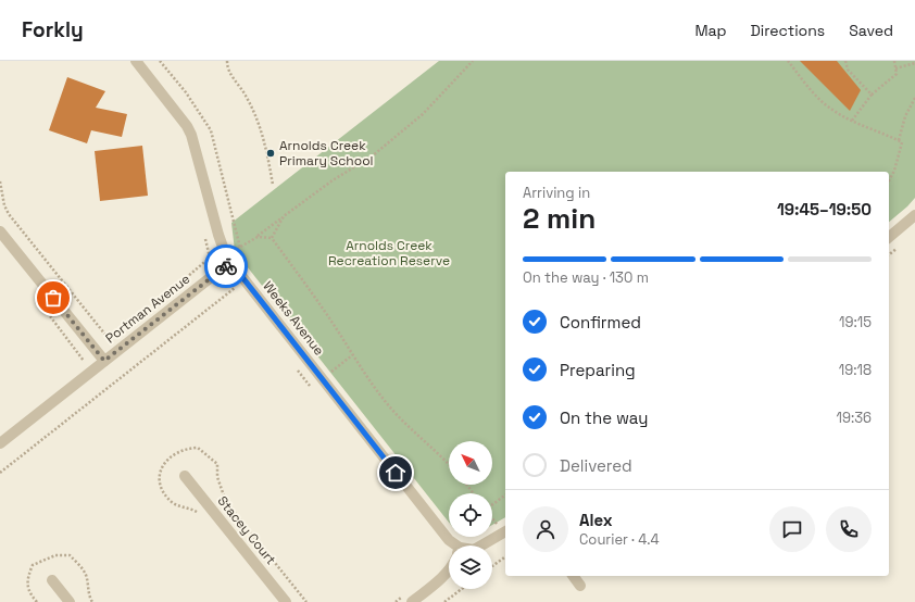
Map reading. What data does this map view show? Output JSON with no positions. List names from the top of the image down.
{
  "streets": {
    "street": ["Portman Avenue", "Weeks Avenue", "Stacey Court"]
  },
  "crossings": [
    ["Portman Avenue", "Weeks Avenue"]
  ],
  "parks": ["Arnolds Creek Recreation Reserve"],
  "places": ["Arnolds Creek Primary School"],
  "north": "top left",
  "page": {
    "header": "Forkly",
    "nav": ["Map", "Directions", "Saved"],
    "heading": ["2 min", "Arriving in", "19:45–19:50"],
    "panel": ["Alex", "Courier · 4.4"],
    "bar": "On the way · 130 m",
    "list": [
      ["Confirmed", "19:15"],
      ["Preparing", "19:18"],
      ["On the way", "19:36"],
      "Delivered"
    ]
  }
}
